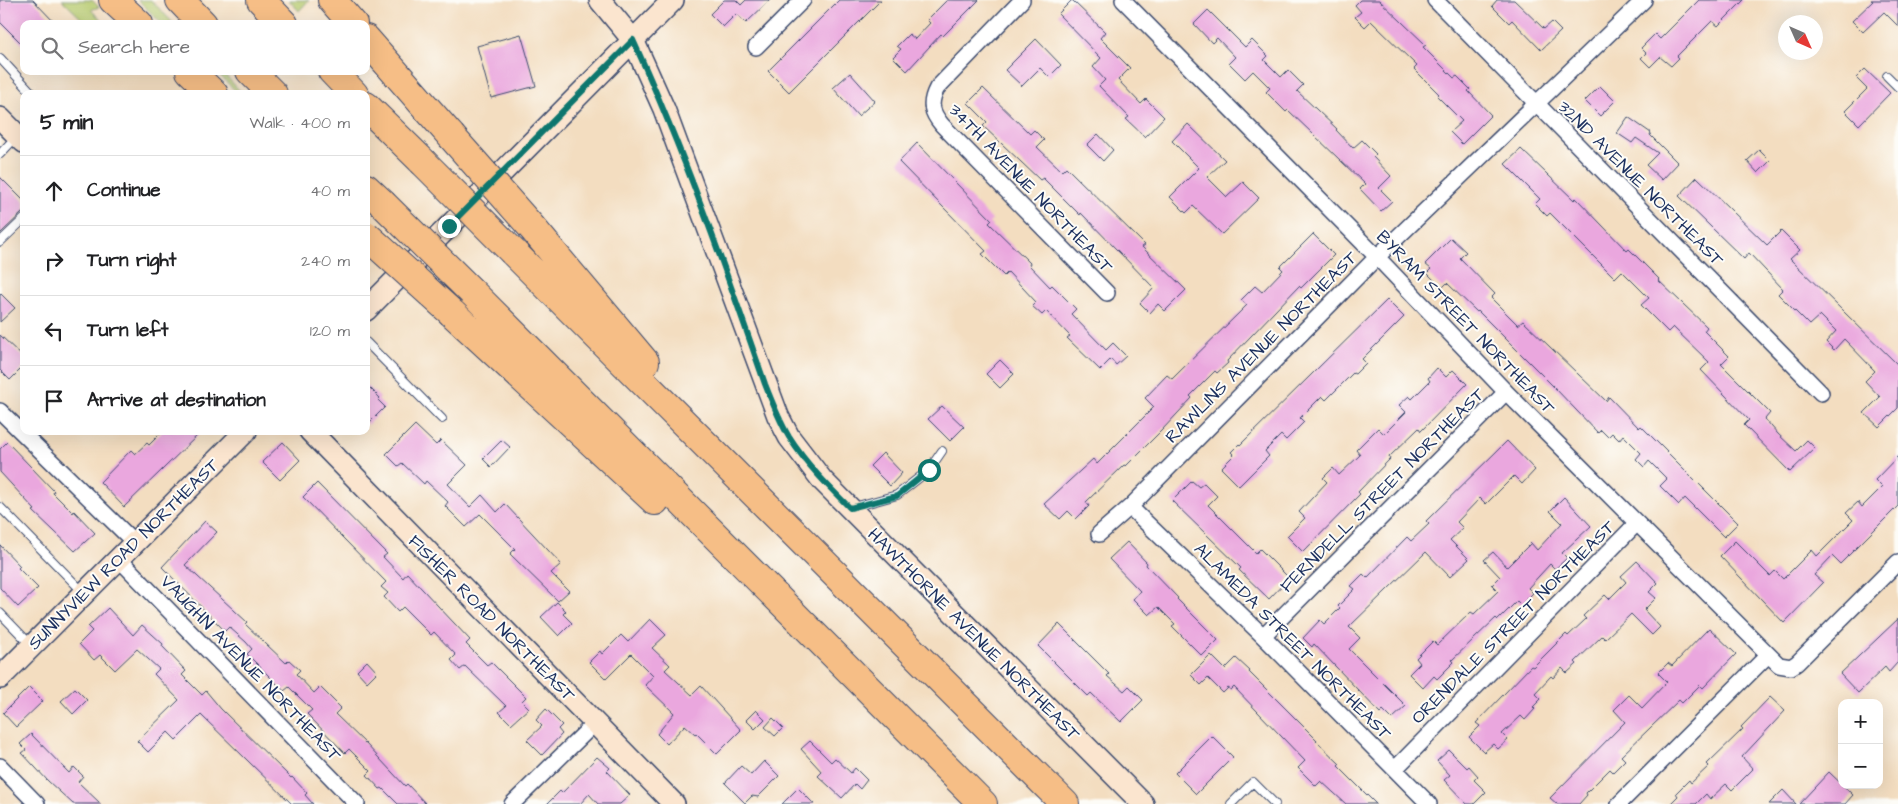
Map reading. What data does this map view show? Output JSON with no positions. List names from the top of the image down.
{
  "streets": {
    "main road": ["SUNNYVIEW ROAD NORTHEAST", "FISHER ROAD NORTHEAST", "HAWTHORNE AVENUE NORTHEAST"],
    "street": [
      "32ND AVENUE NORTHEAST",
      "34TH AVENUE NORTHEAST",
      "BYRAM STREET NORTHEAST",
      "RAWLINS AVENUE NORTHEAST",
      "FERNDELL STREET NORTHEAST",
      "ORENDALE STREET NORTHEAST",
      "ALAMEDA STREET NORTHEAST",
      "VAUGHN AVENUE NORTHEAST"
    ]
  },
  "crossings": [
    ["32ND AVENUE NORTHEAST", "RAWLINS AVENUE NORTHEAST"],
    ["BYRAM STREET NORTHEAST", "RAWLINS AVENUE NORTHEAST"],
    ["BYRAM STREET NORTHEAST", "FERNDELL STREET NORTHEAST"],
    ["BYRAM STREET NORTHEAST", "ORENDALE STREET NORTHEAST"],
    ["RAWLINS AVENUE NORTHEAST", "ALAMEDA STREET NORTHEAST"],
    ["FERNDELL STREET NORTHEAST", "ALAMEDA STREET NORTHEAST"],
    ["SUNNYVIEW ROAD NORTHEAST", "VAUGHN AVENUE NORTHEAST"],
    ["ORENDALE STREET NORTHEAST", "ALAMEDA STREET NORTHEAST"]
  ],
  "north": "bottom right",
  "page": {
    "search": "Search here",
    "heading": ["5 min", "Walk · 400 m"],
    "list": [
      ["Continue", "40 m"],
      ["Turn right", "240 m"],
      ["Turn left", "120 m"],
      "Arrive at destination"
    ],
    "map_buttons": ["+", "−"]
  }
}
